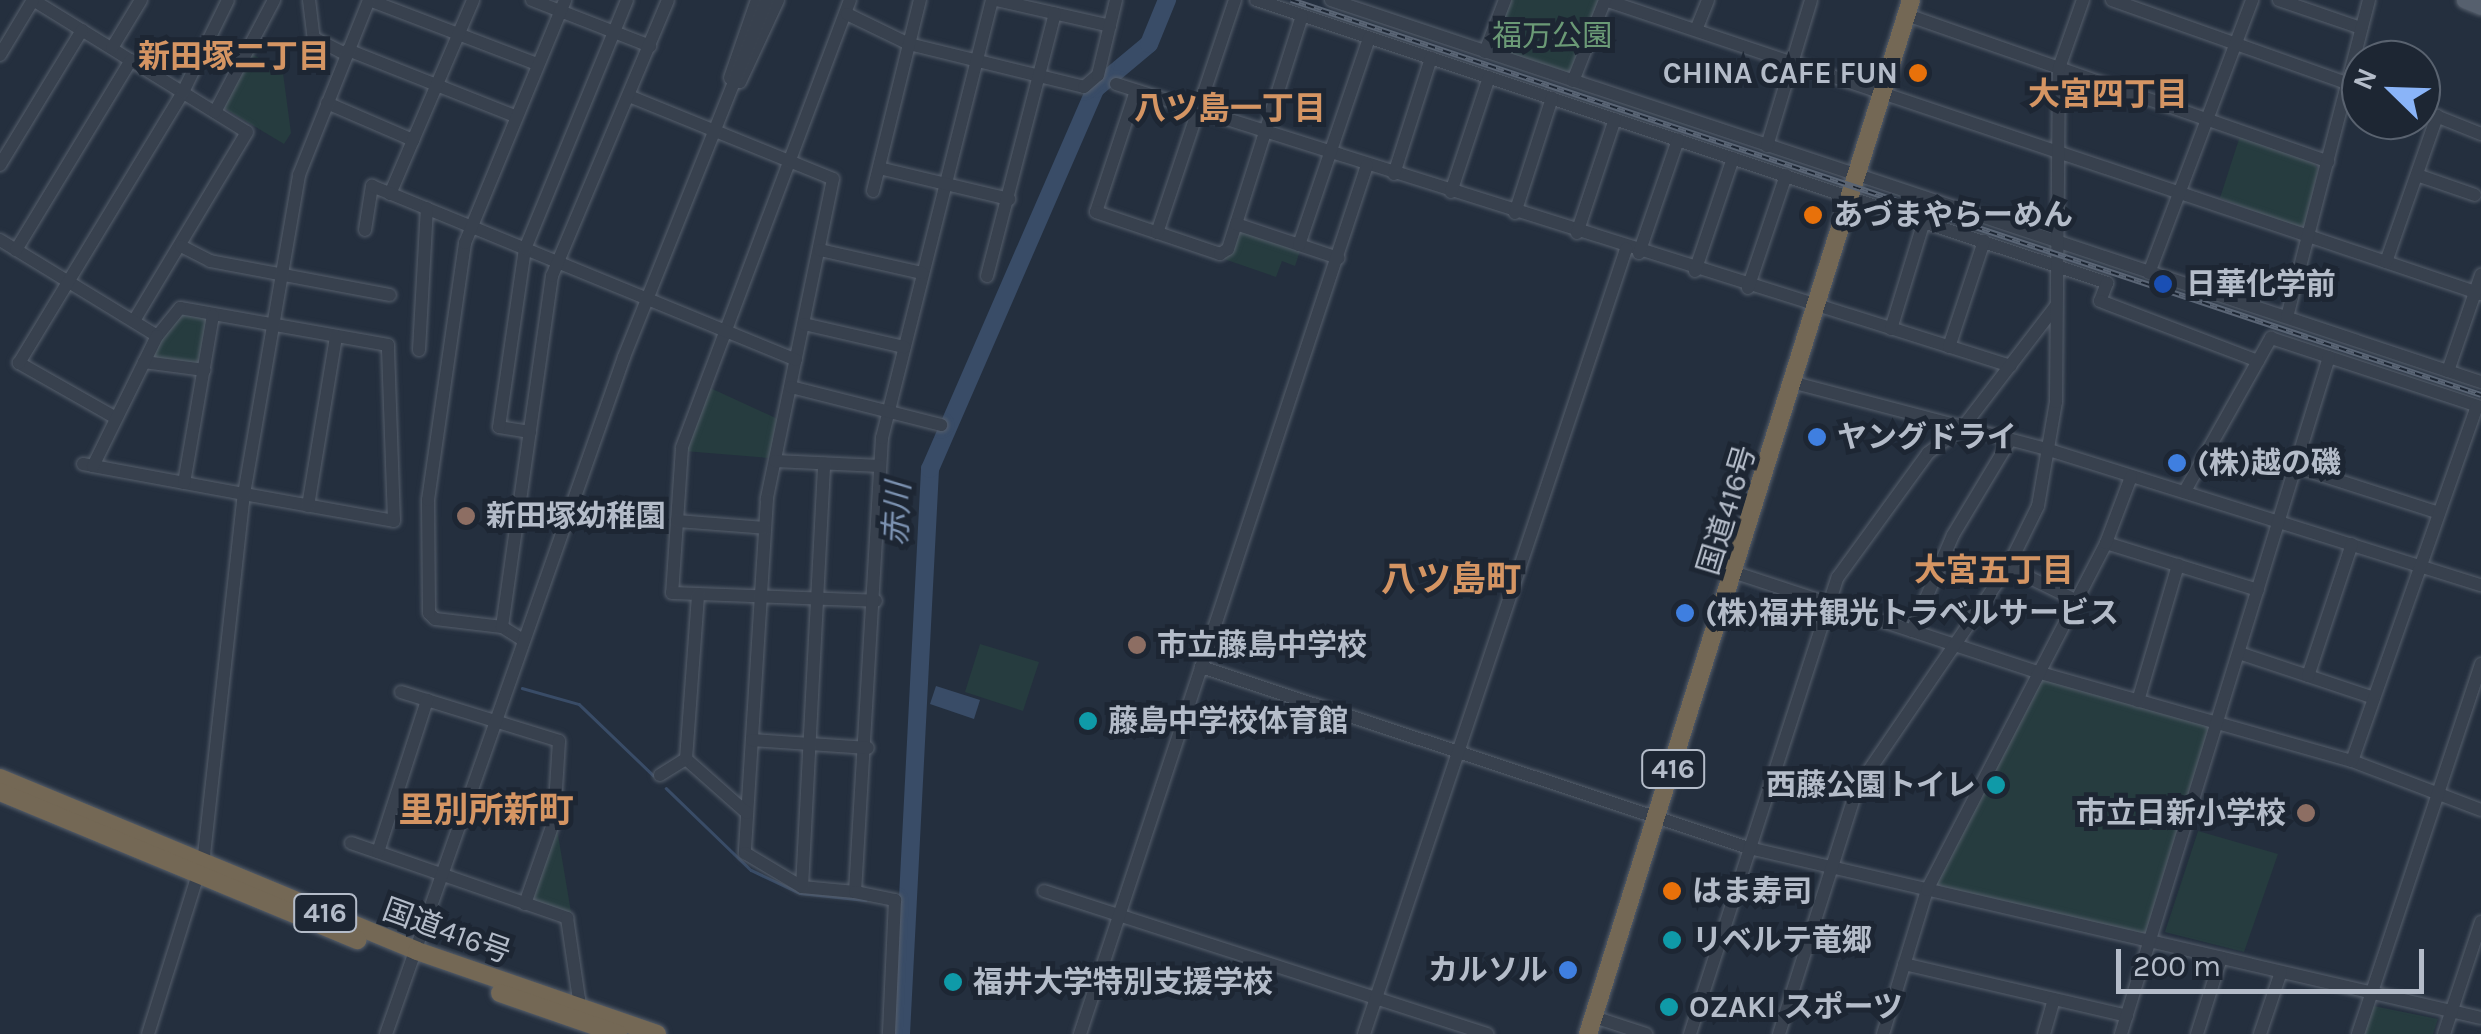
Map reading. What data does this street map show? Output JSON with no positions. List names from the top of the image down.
{
  "streets": {
    "highway": ["国道416号", "416"]
  },
  "districts": [
    "新田塚二丁目",
    "大宮四丁目",
    "八ツ島一丁目",
    "大宮五丁目",
    "八ツ島町",
    "里別所新町"
  ],
  "water": ["赤川"],
  "parks": ["福万公園"],
  "places": [
    "CHINA CAFE FUN",
    "あづまやらーめん",
    "日華化学前",
    "ヤングドライ",
    "(株)越の磯",
    "新田塚幼稚園",
    "(株)福井観光トラベルサービス",
    "市立藤島中学校",
    "藤島中学校体育館",
    "西藤公園トイレ",
    "市立日新小学校",
    "はま寿司",
    "リベルテ竜郷",
    "カルソル",
    "福井大学特別支援学校",
    "OZAKI スポーツ"
  ],
  "scale_bar": "200 m",
  "north": "top left"
}
